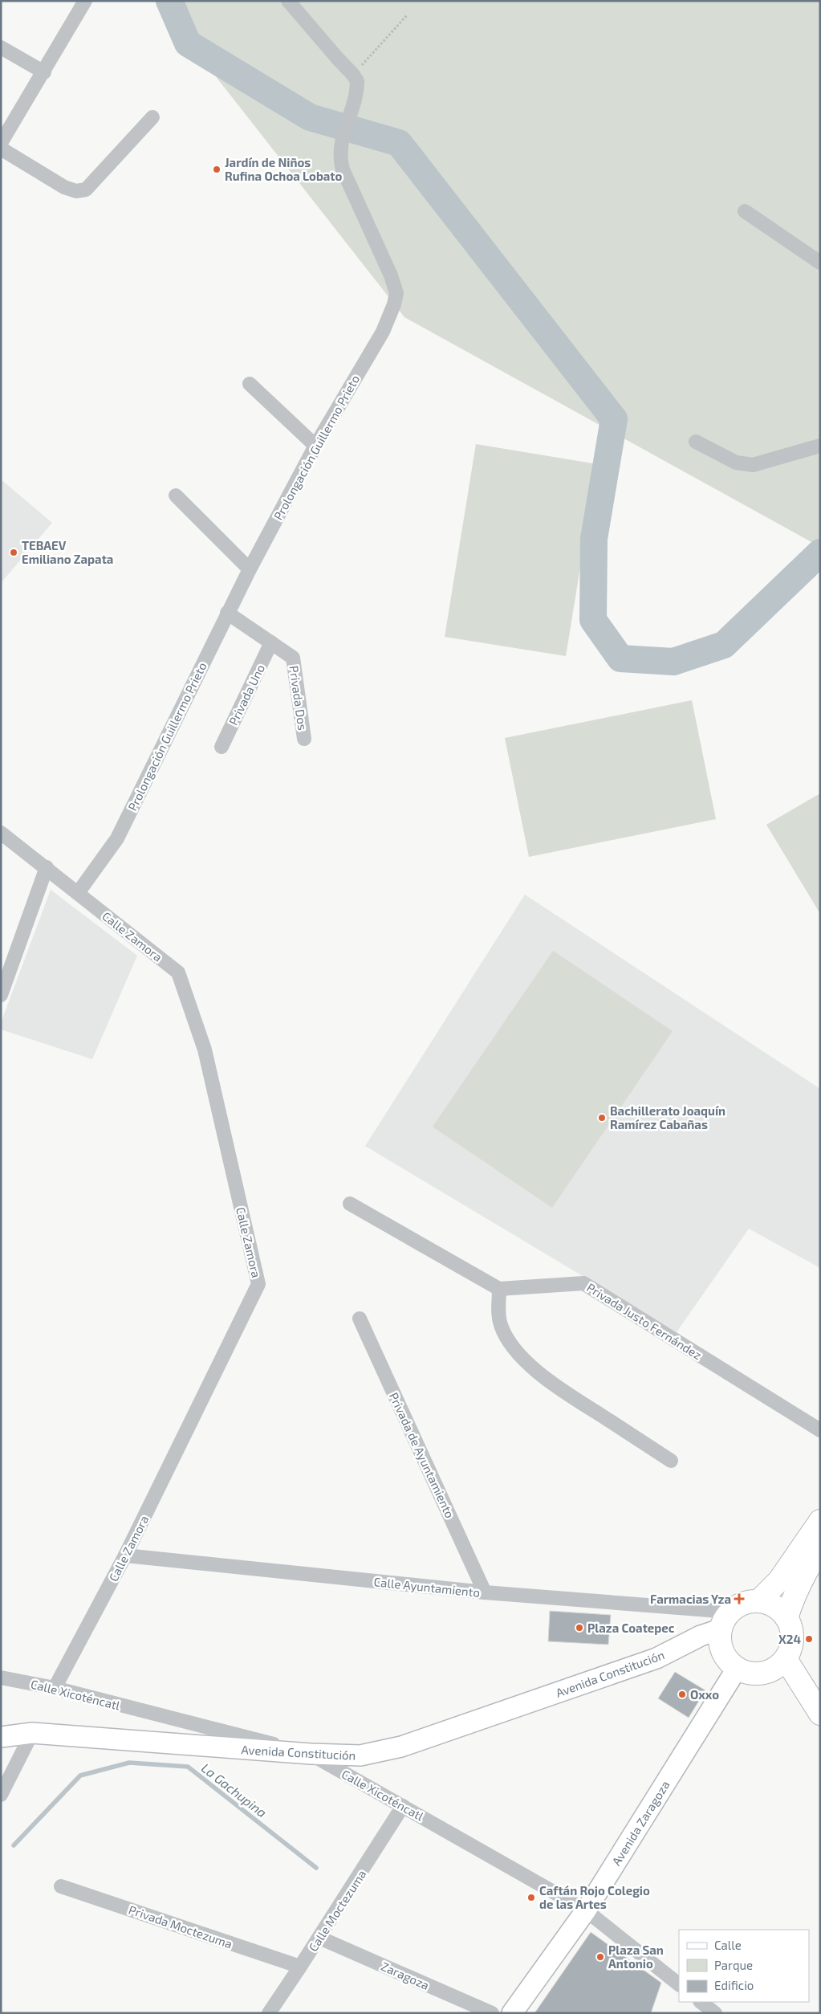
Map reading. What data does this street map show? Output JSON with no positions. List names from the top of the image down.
{
  "streets": {
    "main road": ["Avenida Constitución", "Avenida Zaragoza"],
    "street": [
      "Prolongación Guillermo Prieto",
      "Privada Uno",
      "Privada Dos",
      "Calle Zamora",
      "Privada Justo Fernández",
      "Privada de Ayuntamiento",
      "Calle Ayuntamiento",
      "Calle Xicoténcatl",
      "Calle Moctezuma",
      "Privada Moctezuma",
      "Zaragoza"
    ]
  },
  "crossings": [
    ["Prolongación Guillermo Prieto", "Calle Zamora"],
    ["Privada Uno", "Privada Dos"],
    ["Calle Zamora", "Calle Ayuntamiento"],
    ["Calle Zamora", "Calle Xicoténcatl"],
    ["Privada de Ayuntamiento", "Calle Ayuntamiento"],
    ["Calle Ayuntamiento", "Avenida Constitución"],
    ["Calle Ayuntamiento", "Avenida Zaragoza"],
    ["Avenida Constitución", "Calle Xicoténcatl"],
    ["Avenida Constitución", "Avenida Zaragoza"],
    ["Calle Xicoténcatl", "Avenida Zaragoza"],
    ["Calle Xicoténcatl", "Calle Moctezuma"],
    ["Calle Moctezuma", "Privada Moctezuma"],
    ["Calle Moctezuma", "Zaragoza"]
  ],
  "water": ["La Gachupina"],
  "places": {
    "other": [
      "Jardín de Niños Rufina Ochoa Lobato",
      "TEBAEV Emiliano Zapata",
      "Bachillerato Joaquín Ramírez Cabañas",
      "Plaza Coatepec",
      "X24",
      "Oxxo",
      "Caftán Rojo Colegio de las Artes",
      "Plaza San Antonio"
    ],
    "health": ["Farmacias Yza"]
  },
  "legend": ["Calle", "Parque", "Edificio"]
}
